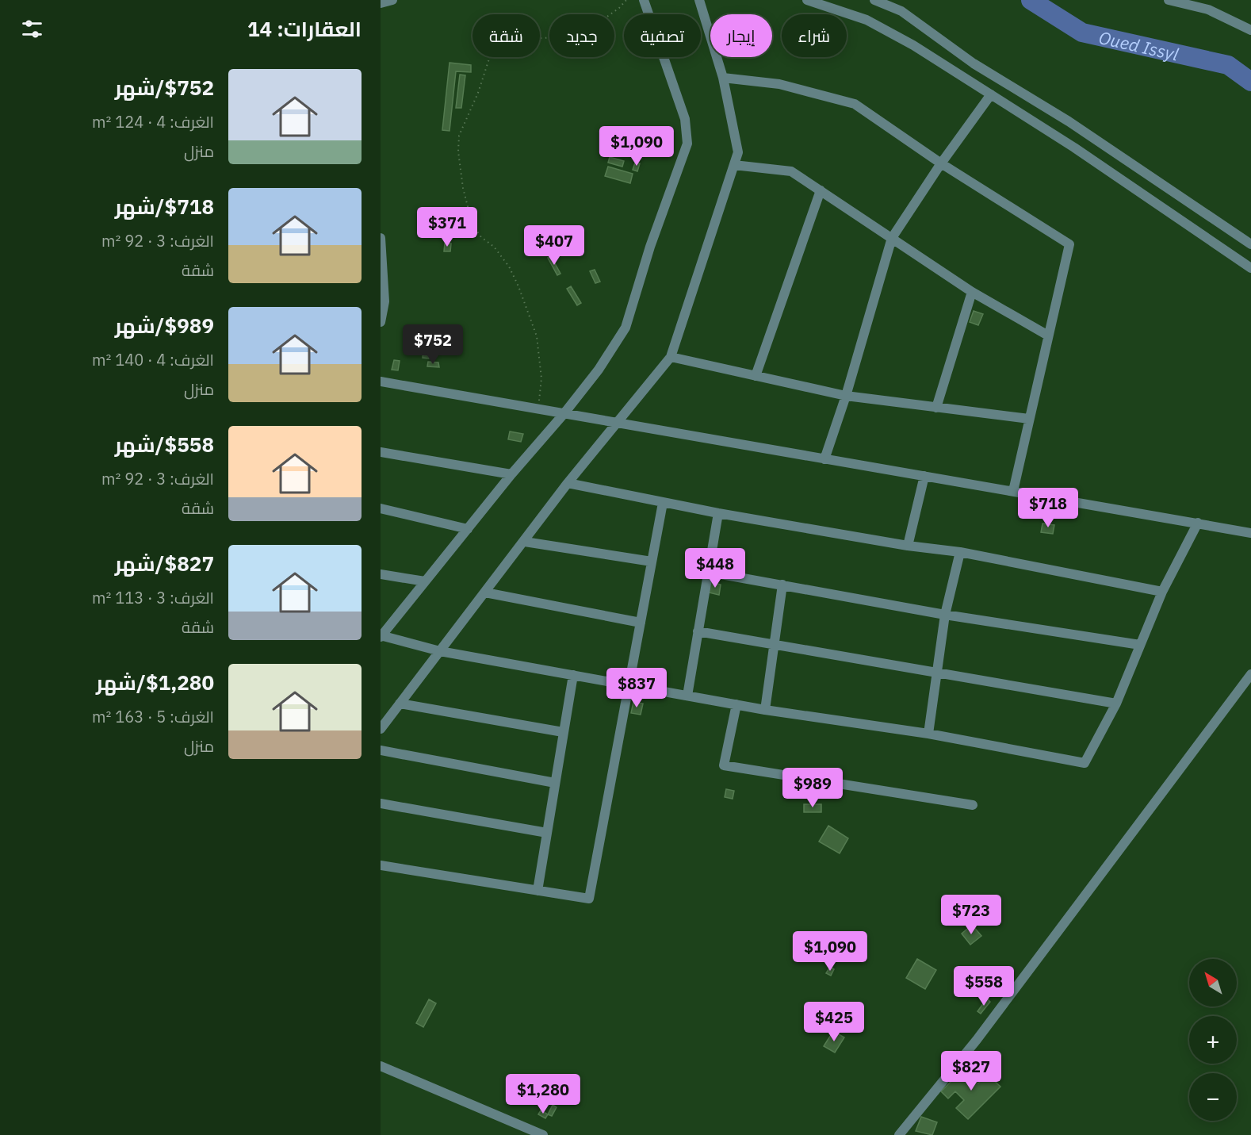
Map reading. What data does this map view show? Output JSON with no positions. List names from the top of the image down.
{
  "water": ["Oued Issyl"],
  "north": "top left",
  "page": {
    "heading": "العقارات: 14",
    "chip": [
      "شراء",
      "إيجار",
      "تصفية",
      "جديد",
      "شقة"
    ],
    "list": [
      {
        "name": "$752/شهر",
        "note": "الغرف: 4 · 124 m² · منزل"
      },
      {
        "name": "$718/شهر",
        "note": "الغرف: 3 · 92 m² · شقة"
      },
      {
        "name": "$989/شهر",
        "note": "الغرف: 4 · 140 m² · منزل"
      },
      {
        "name": "$558/شهر",
        "note": "الغرف: 3 · 92 m² · شقة"
      },
      {
        "name": "$827/شهر",
        "note": "الغرف: 3 · 113 m² · شقة"
      },
      {
        "name": "$1,280/شهر",
        "note": "الغرف: 5 · 163 m² · منزل"
      }
    ],
    "price": [
      "$1,090",
      "$371",
      "$407",
      "$752",
      "$718",
      "$448",
      "$837",
      "$989",
      "$723",
      "$1,090",
      "$558",
      "$425",
      "$827",
      "$1,280"
    ],
    "map_buttons": ["+", "−"]
  }
}
